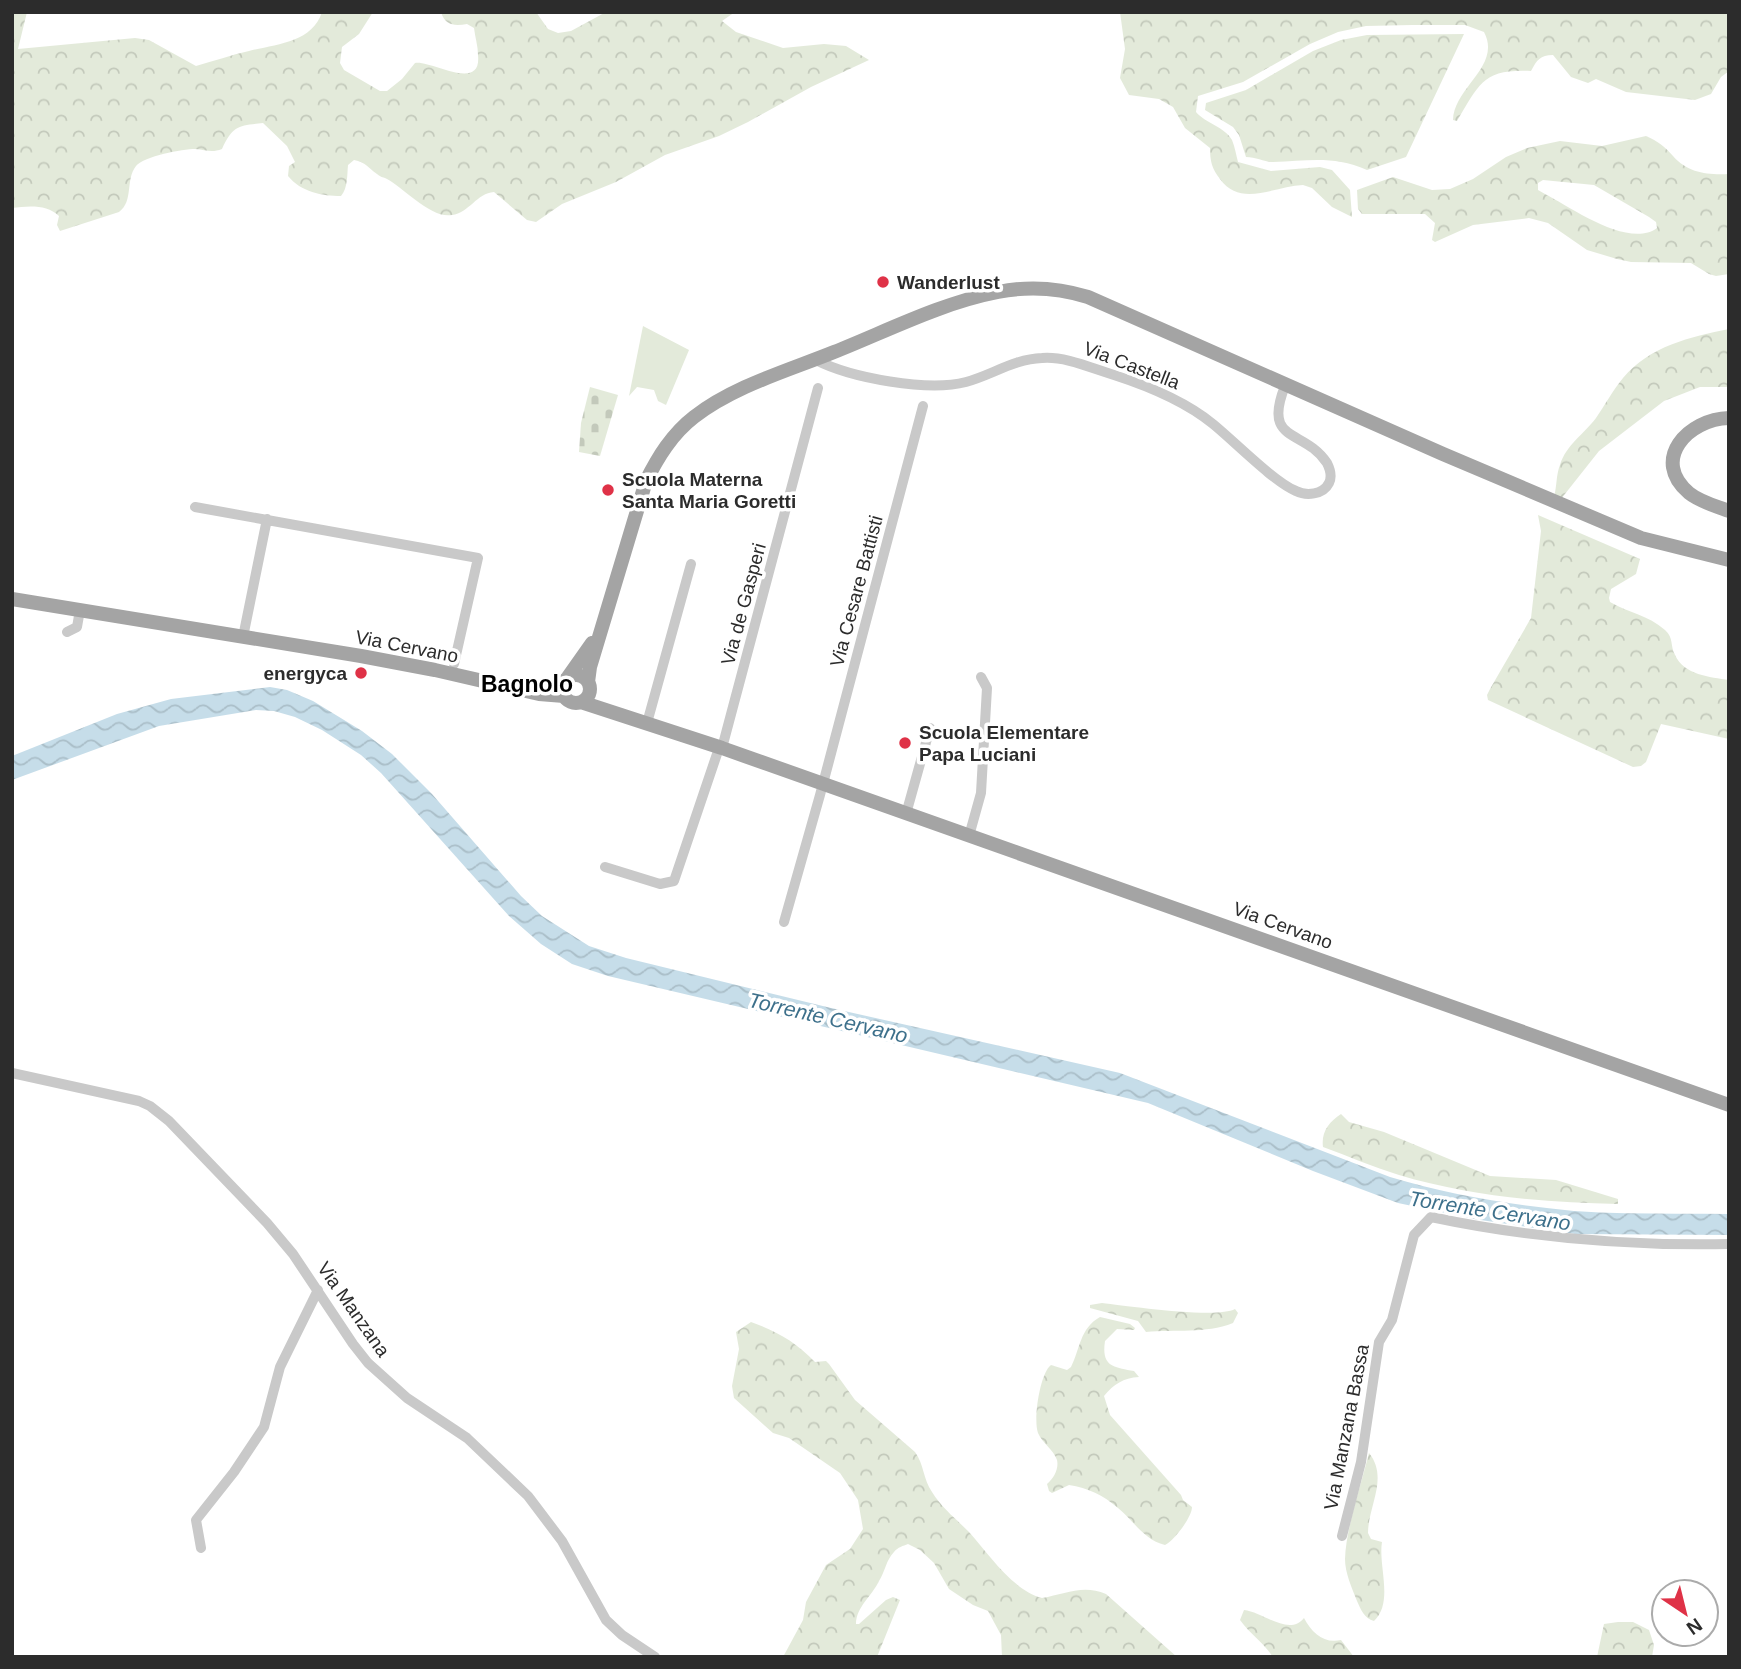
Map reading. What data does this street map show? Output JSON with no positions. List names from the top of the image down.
{
  "streets": {
    "main road": ["Via Cervano"],
    "street": [
      "Via Castella",
      "Via Cesare Battisti",
      "Via de Gasperi",
      "Via Manzana",
      "Via Manzana Bassa"
    ]
  },
  "crossings": [
    ["Via Cesare Battisti", "Via Cervano"],
    ["Via de Gasperi", "Via Cervano"]
  ],
  "districts": ["Bagnolo"],
  "water": ["Torrente Cervano"],
  "places": [
    "Wanderlust",
    "Scuola Materna Santa Maria Goretti",
    "energyca",
    "Scuola Elementare Papa Luciani"
  ],
  "north": "bottom right"
}
